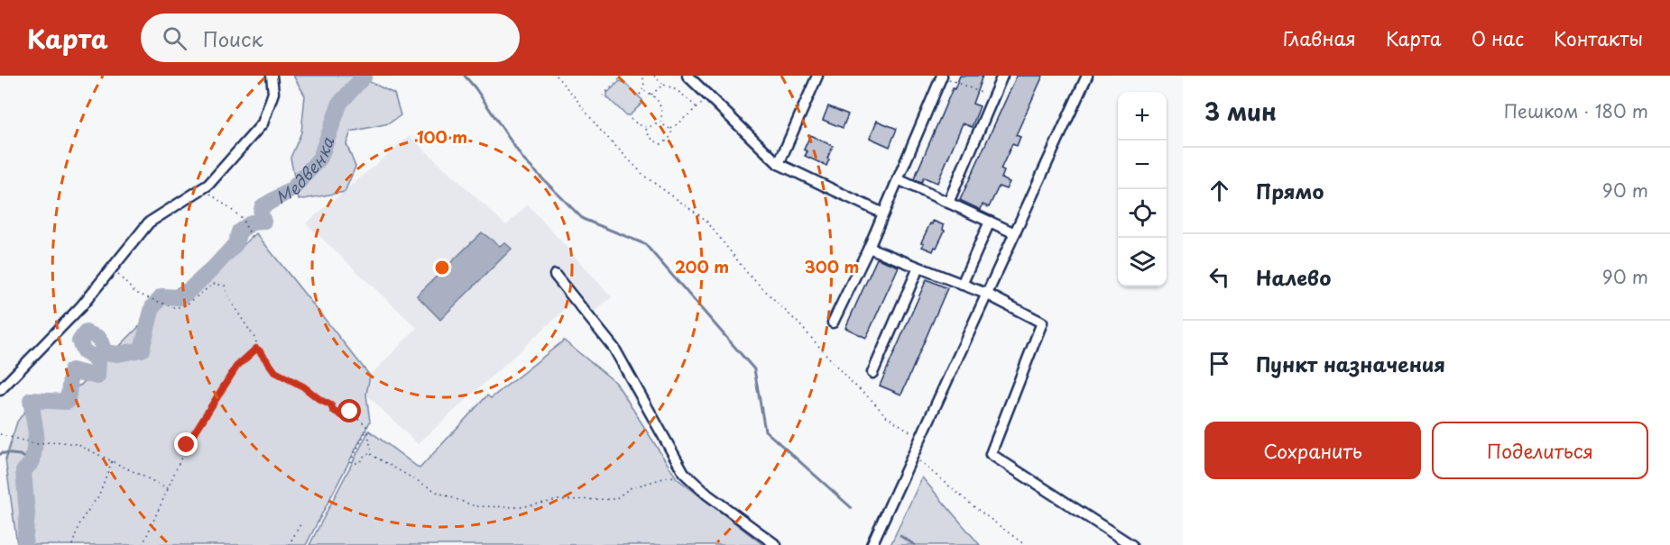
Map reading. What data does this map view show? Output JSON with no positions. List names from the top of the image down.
{
  "water": ["Медвенка"],
  "page": {
    "header": "Карта",
    "search": "Поиск",
    "nav": [
      "Главная",
      "Карта",
      "О нас",
      "Контакты"
    ],
    "heading": ["3 мин", "Пешком · 180 m"],
    "map_buttons": ["+", "−"],
    "list": [
      ["Прямо", "90 m"],
      ["Налево", "90 m"],
      "Пункт назначения"
    ],
    "buttons": ["Сохранить", "Поделиться"]
  },
  "rings": ["100 m", "200 m", "300 m"]
}
